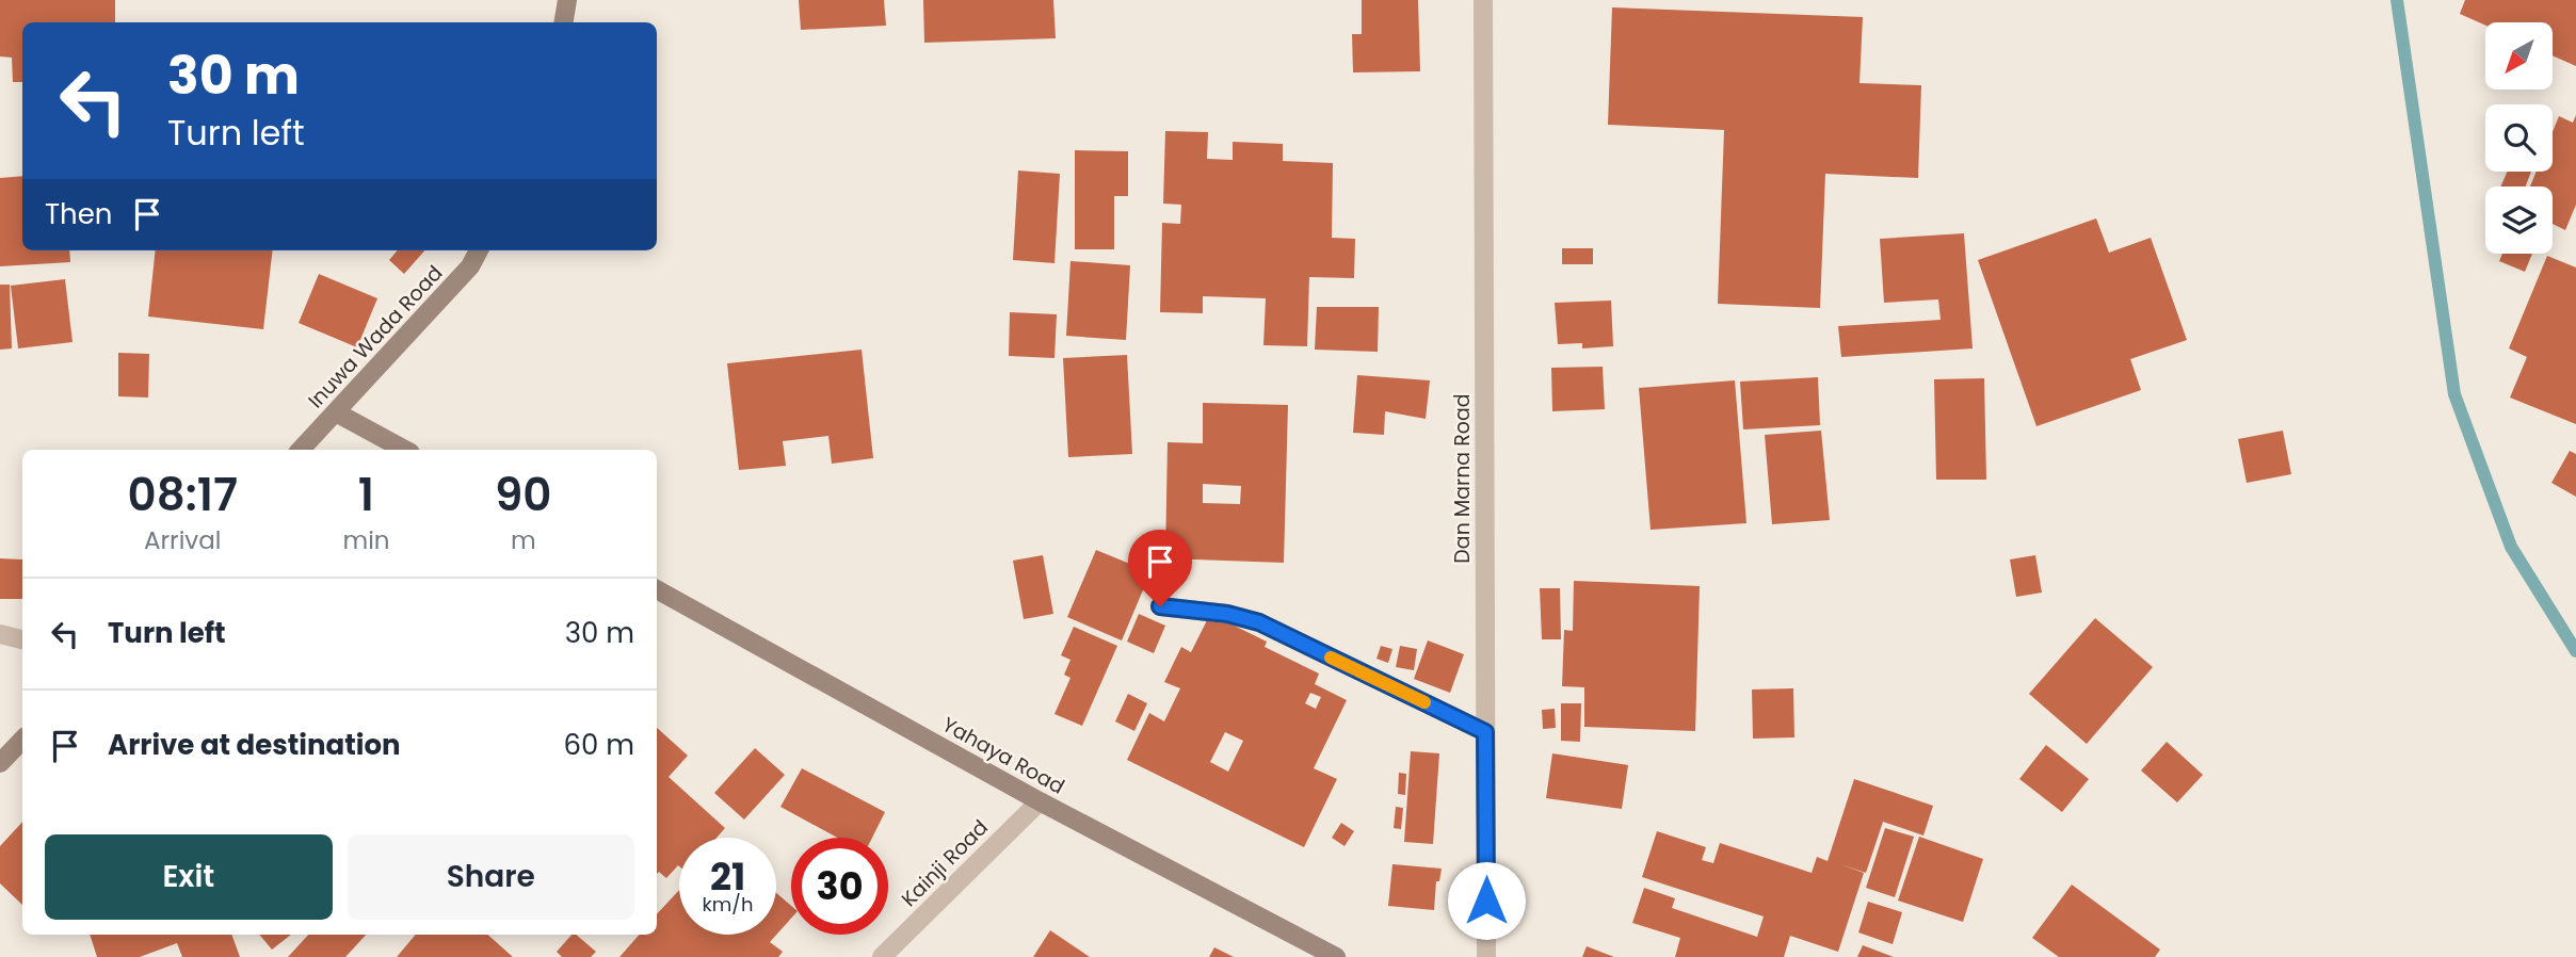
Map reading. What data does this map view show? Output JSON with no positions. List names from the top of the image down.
{
  "streets": {
    "street": [
      "Inuwa Wada Road",
      "Dan Marna Road",
      "Yahaya Road",
      "Kainji Road"
    ]
  },
  "crossings": [
    ["Yahaya Road", "Kainji Road"]
  ],
  "north": "bottom left",
  "page": {
    "turn": ["30 m", "Turn left"],
    "then": "Then",
    "eta": [
      "08:17",
      "Arrival",
      "1",
      "min",
      "90",
      "m"
    ],
    "list": [
      {
        "name": "Turn left",
        "value": "30 m"
      },
      {
        "name": "Arrive at destination",
        "value": "60 m"
      }
    ],
    "buttons": ["Exit", "Share"],
    "speed": "21 km/h",
    "limit": "30"
  }
}
